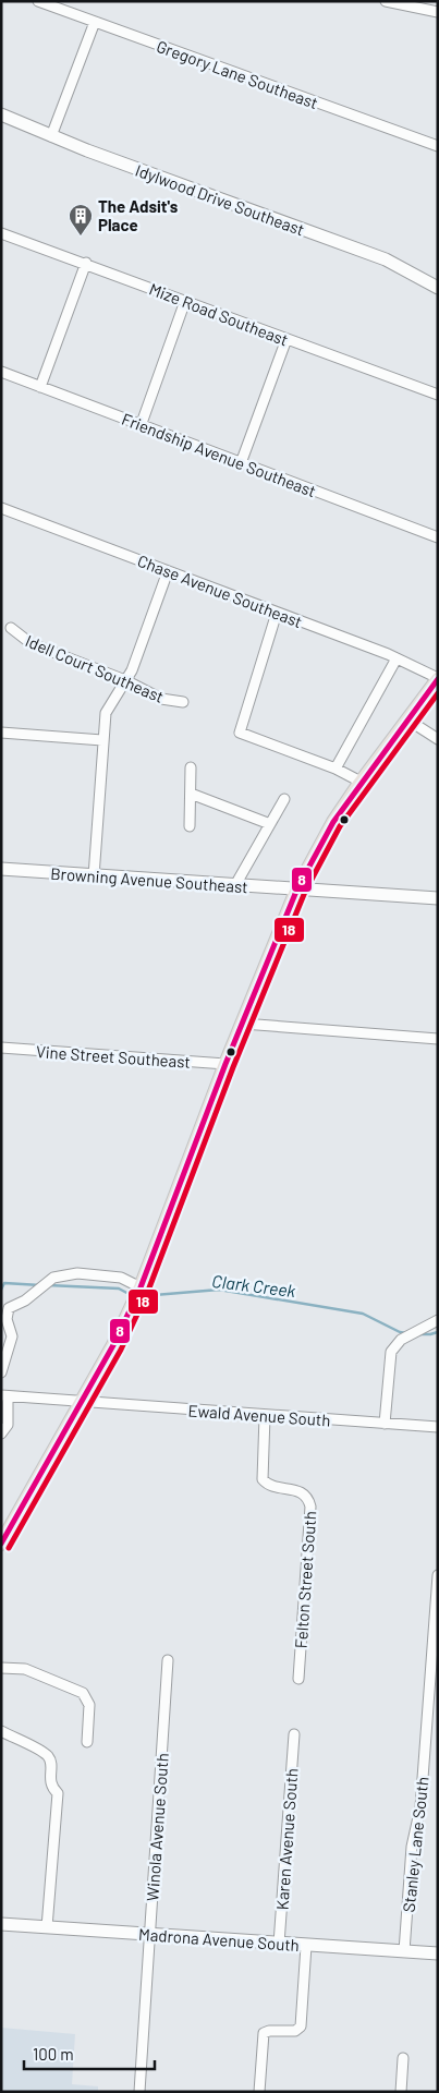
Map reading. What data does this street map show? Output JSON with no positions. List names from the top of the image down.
{
  "streets": {
    "street": [
      "Gregory Lane Southeast",
      "Idylwood Drive Southeast",
      "Mize Road Southeast",
      "Friendship Avenue Southeast",
      "Chase Avenue Southeast",
      "Idell Court Southeast",
      "Browning Avenue Southeast",
      "Vine Street Southeast",
      "Ewald Avenue South",
      "Felton Street South",
      "Winola Avenue South",
      "Karen Avenue South",
      "Stanley Lane South",
      "Madrona Avenue South"
    ]
  },
  "crossings": [
    ["Ewald Avenue South", "Felton Street South"],
    ["Winola Avenue South", "Madrona Avenue South"],
    ["Karen Avenue South", "Madrona Avenue South"],
    ["Stanley Lane South", "Madrona Avenue South"]
  ],
  "water": ["Clark Creek"],
  "places": {
    "building": ["The Adsit's Place"]
  },
  "lines": ["transit line 8", "transit line 18"],
  "scale_bar": "100 m"
}
